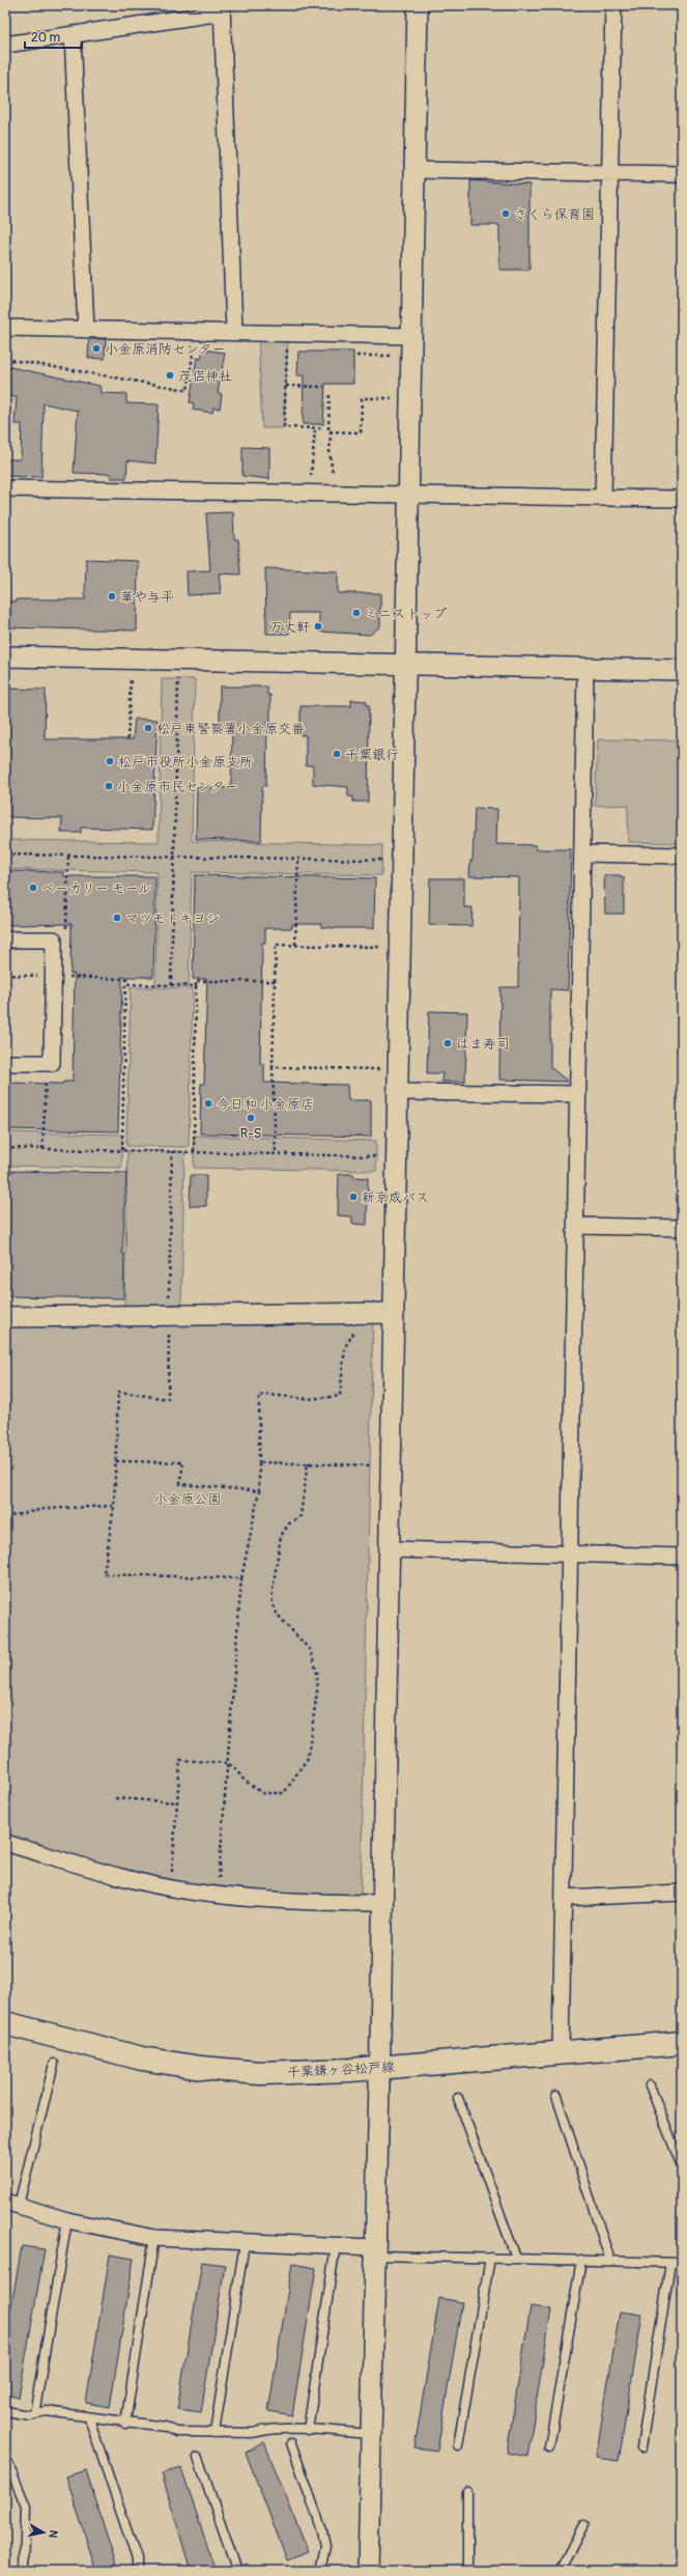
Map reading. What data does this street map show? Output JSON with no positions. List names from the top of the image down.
{
  "streets": {
    "main road": ["千葉鎌ヶ谷松戸線"]
  },
  "parks": ["小金原公園"],
  "places": [
    "さくら保育園",
    "小金原消防センター",
    "茂侶神社",
    "華や与平",
    "ミニストップ",
    "万丈軒",
    "松戸東警察署小金原交番",
    "千葉銀行",
    "松戸市役所小金原支所",
    "小金原市民センター",
    "ベーカリー モール",
    "マツモトキヨシ",
    "はま寿司",
    "今日和 小金原店",
    "R-S",
    "新京成バス"
  ],
  "scale_bar": "20 m",
  "north": "right"
}
